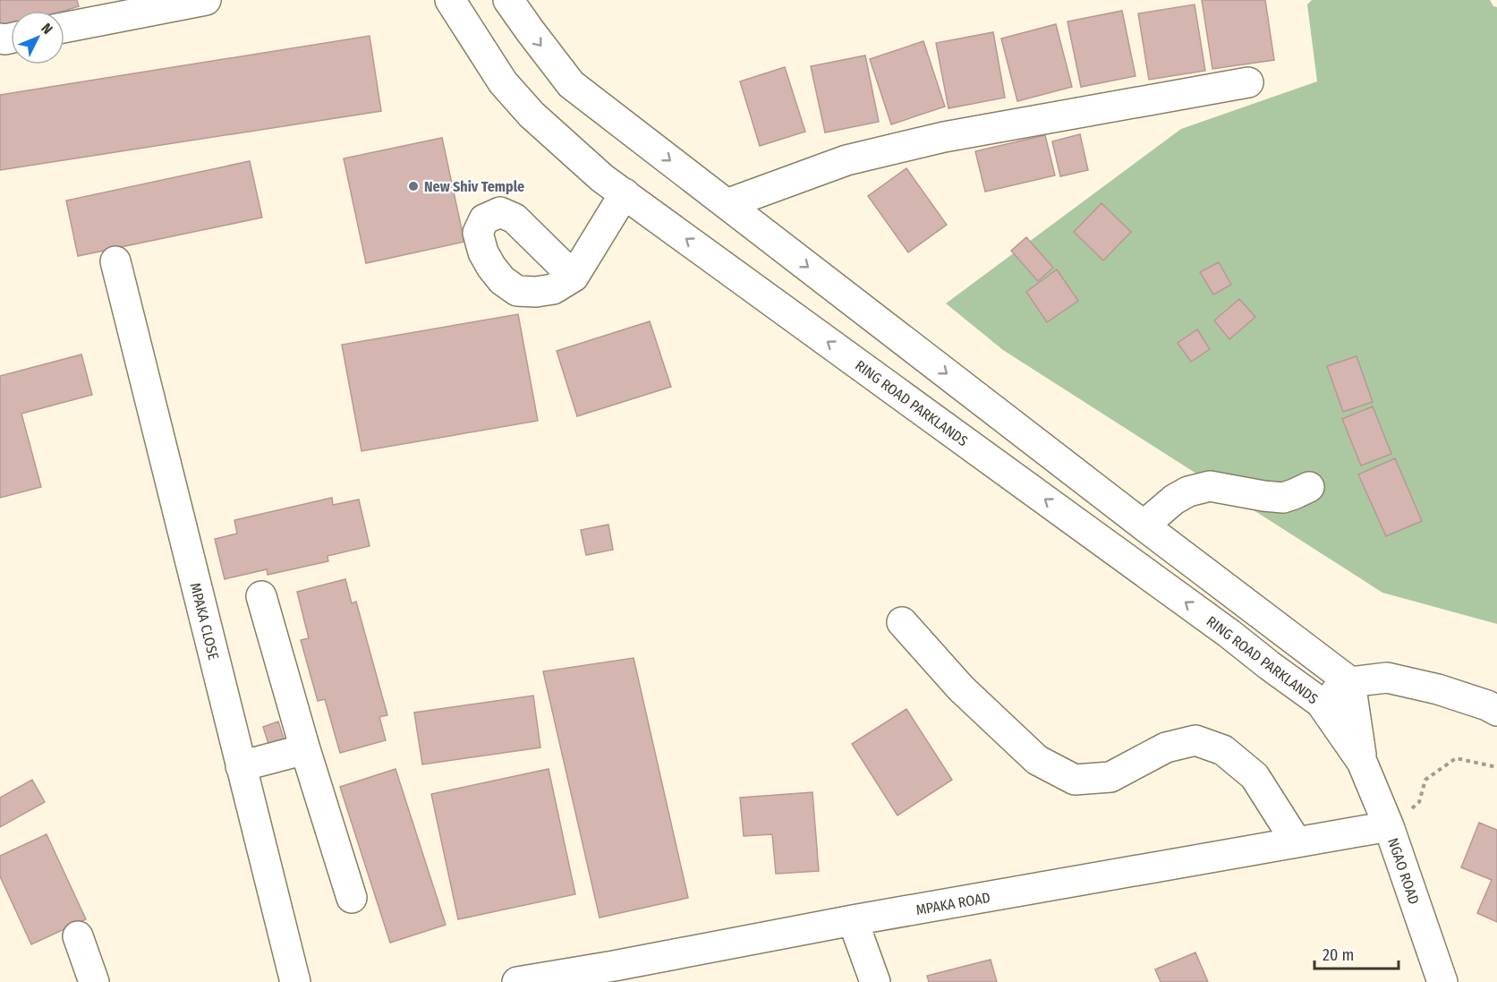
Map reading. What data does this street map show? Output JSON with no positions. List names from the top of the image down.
{
  "streets": {
    "street": [
      "RING ROAD PARKLANDS",
      "MPAKA CLOSE",
      "NGAO ROAD",
      "MPAKA ROAD"
    ]
  },
  "crossings": [
    ["RING ROAD PARKLANDS", "NGAO ROAD"],
    ["NGAO ROAD", "MPAKA ROAD"]
  ],
  "places": ["New Shiv Temple"],
  "scale_bar": "20 m",
  "north": "top right"
}
